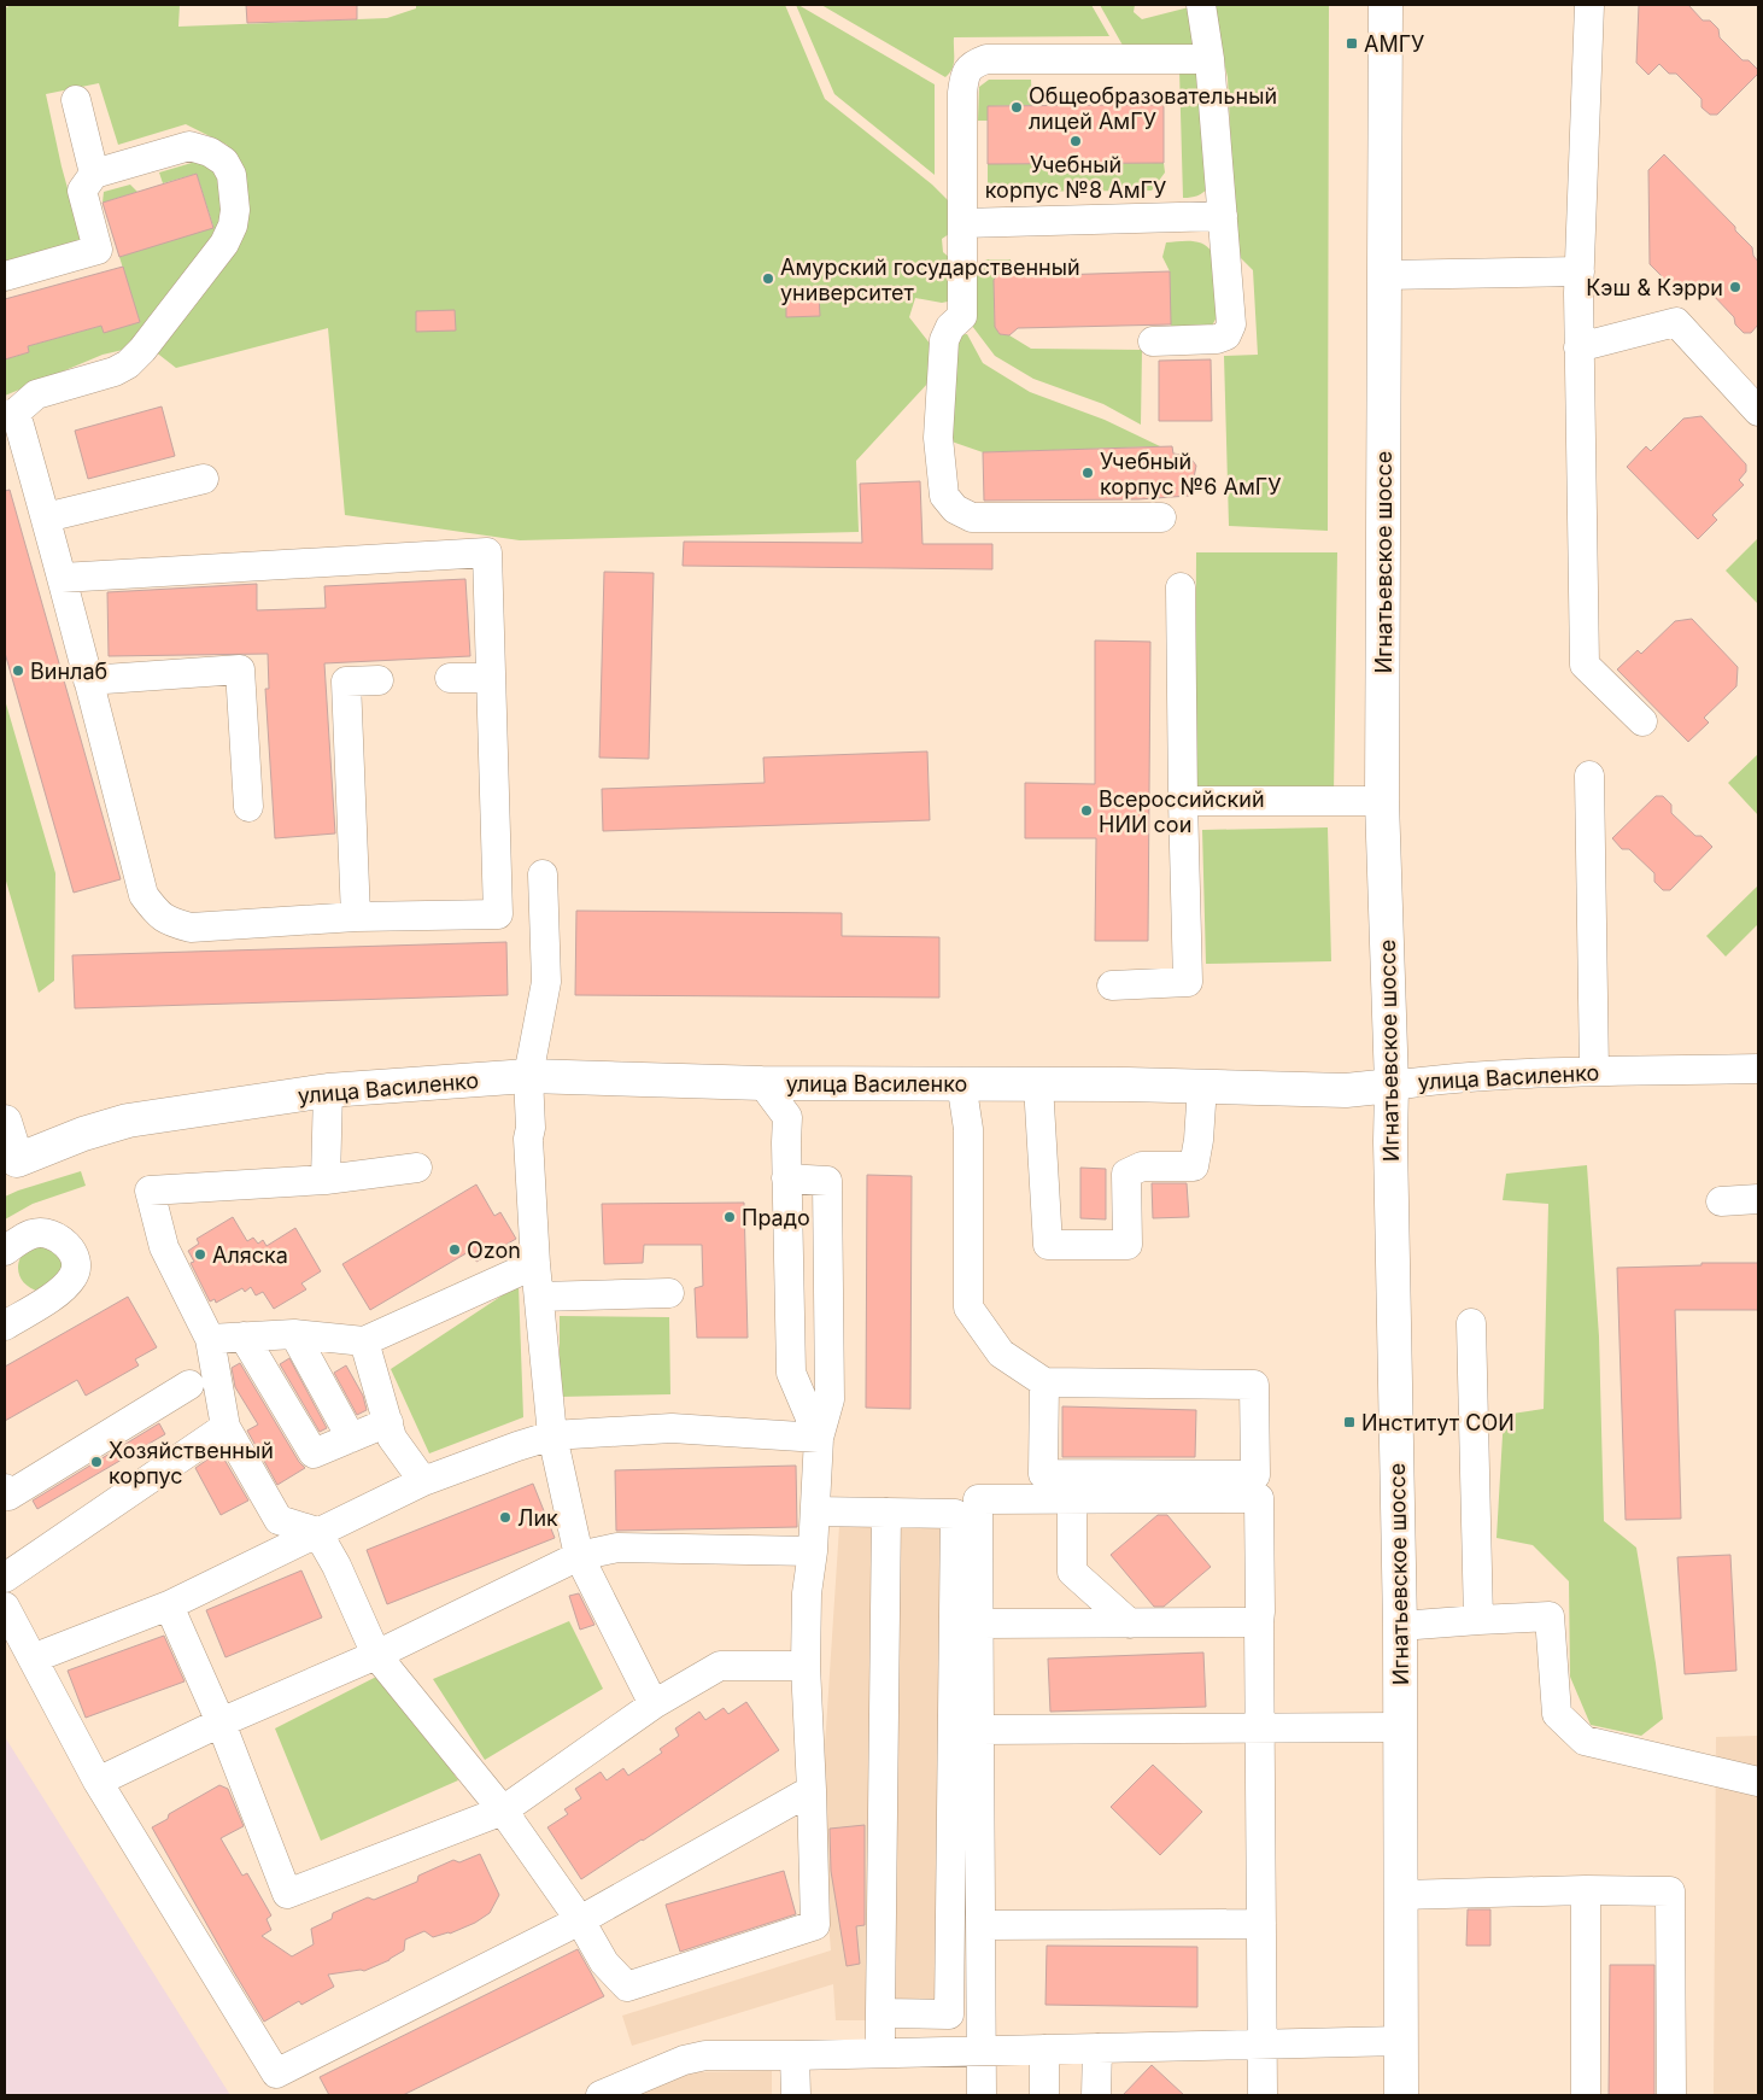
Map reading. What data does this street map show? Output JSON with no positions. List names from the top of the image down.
{
  "streets": {
    "main road": ["Игнатьевское шоссе", "улица Василенко"]
  },
  "crossings": [
    ["Игнатьевское шоссе", "улица Василенко"]
  ],
  "places": {
    "transit": ["АМГУ", "Институт СОИ"],
    "other": [
      "Общеобразовательный лицей АмГУ",
      "Учебный корпус №8 АмГУ",
      "Амурский государственный университет",
      "Кэш & Кэрри",
      "Учебный корпус №6 АмГУ",
      "Винлаб",
      "Всероссийский НИИ сои",
      "Прадо",
      "Ozon",
      "Аляска",
      "Хозяйственный корпус",
      "Лик"
    ]
  }
}
